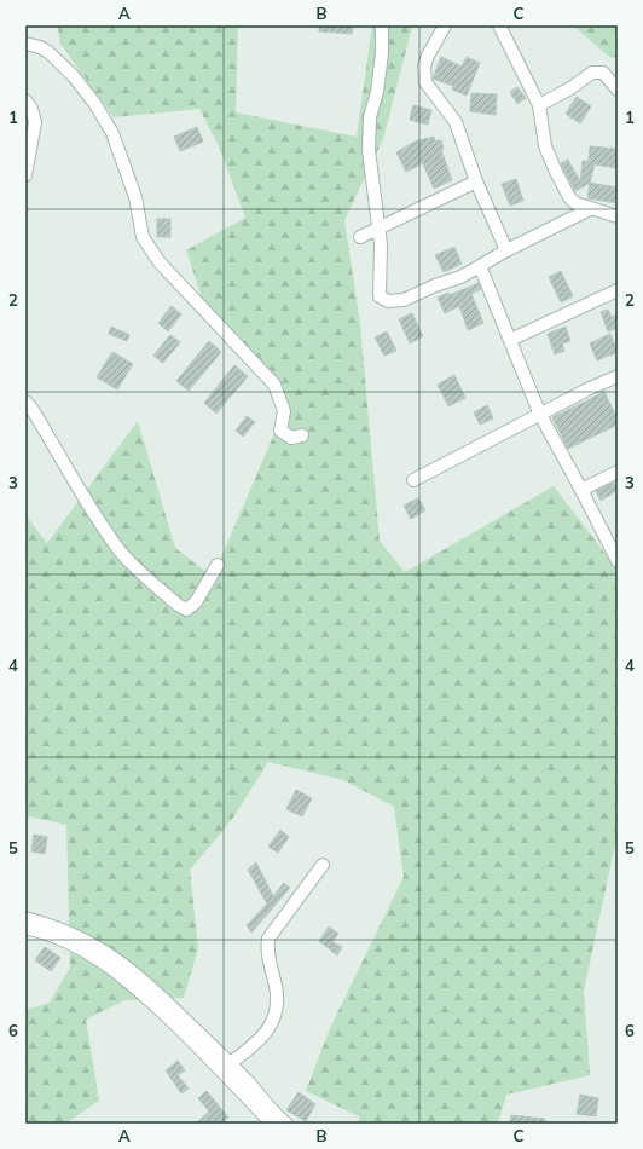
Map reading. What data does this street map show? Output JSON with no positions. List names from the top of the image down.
{
  "grid": {
    "columns": ["A", "B", "C"],
    "rows": [
      "1",
      "2",
      "3",
      "4",
      "5",
      "6"
    ]
  }
}
